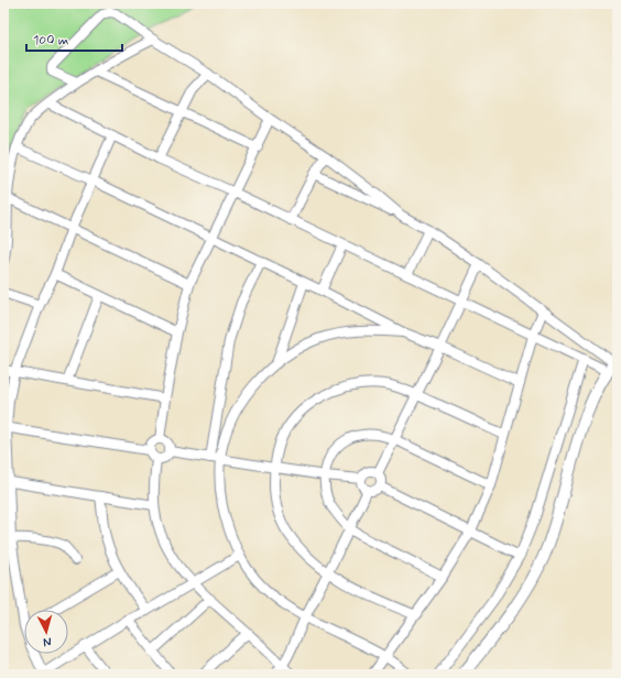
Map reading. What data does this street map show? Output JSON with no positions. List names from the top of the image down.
{
  "scale_bar": "100 m",
  "north": "bottom"
}
